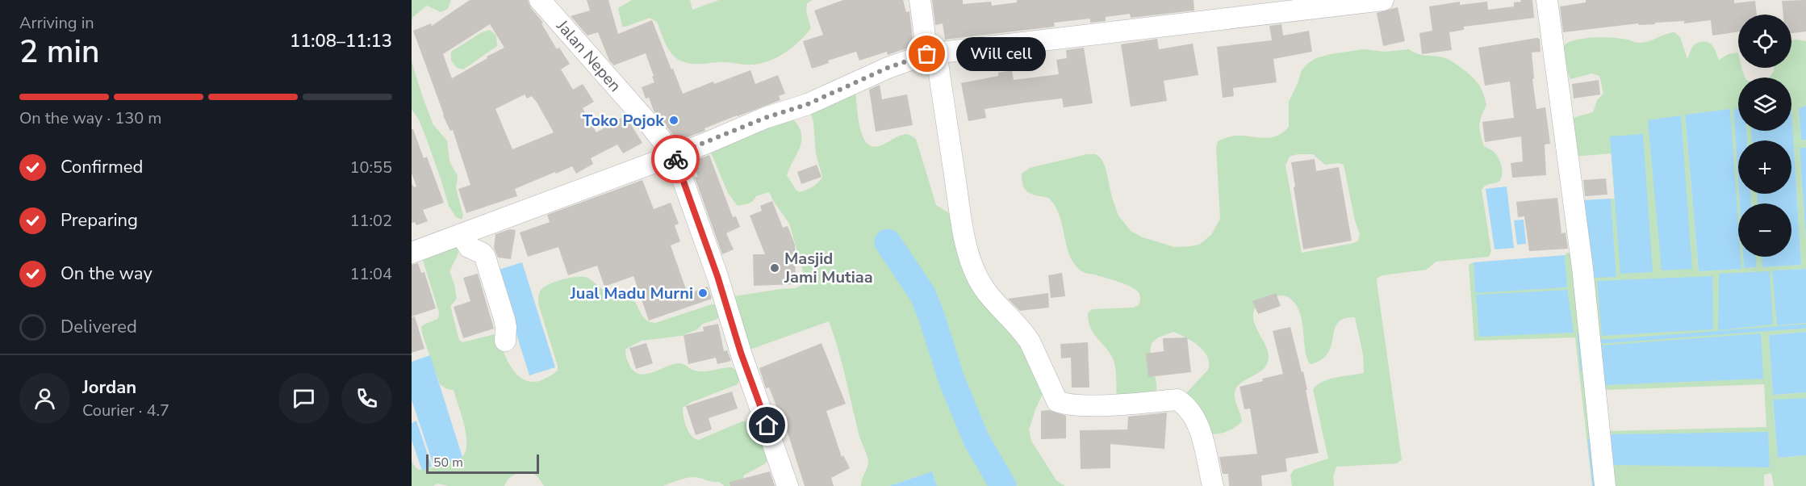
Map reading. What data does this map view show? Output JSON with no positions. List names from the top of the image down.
{
  "streets": {
    "street": ["Jalan Nepen"]
  },
  "places": [
    "Will cell",
    "Toko Pojok",
    "Masjid Jami Mutiaa",
    "Jual Madu Murni"
  ],
  "scale_bar": "50 m",
  "page": {
    "heading": ["2 min", "Arriving in", "11:08–11:13"],
    "panel": ["Jordan", "Courier · 4.7"],
    "map_buttons": ["+", "−"],
    "bubble": "Will cell",
    "bar": "On the way · 130 m",
    "list": [
      ["Confirmed", "10:55"],
      ["Preparing", "11:02"],
      ["On the way", "11:04"],
      "Delivered"
    ],
    "scale": "50 m"
  }
}
